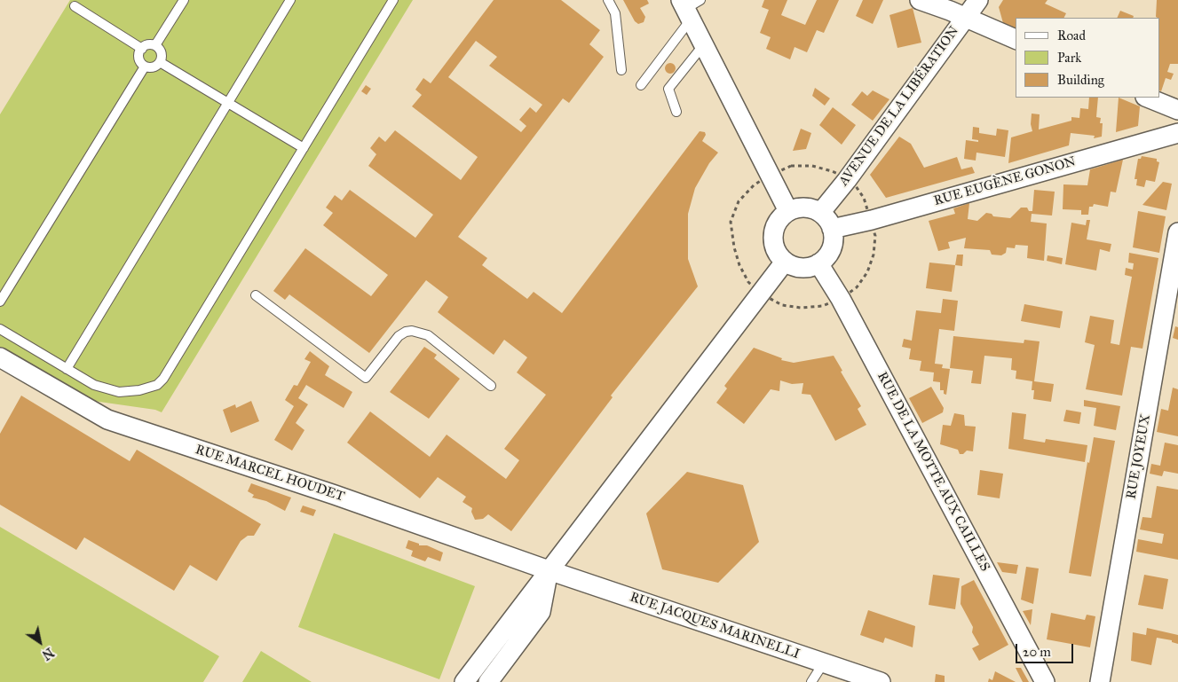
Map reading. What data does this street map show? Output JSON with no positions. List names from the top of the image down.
{
  "streets": {
    "street": [
      "AVENUE DE LA LIBÉRATION",
      "RUE EUGÈNE GONON",
      "RUE JOYEUX",
      "RUE DE LA MOTTE AUX CAILLES",
      "RUE MARCEL HOUDET",
      "RUE JACQUES MARINELLI"
    ]
  },
  "crossings": [
    ["AVENUE DE LA LIBÉRATION", "RUE EUGÈNE GONON"],
    ["AVENUE DE LA LIBÉRATION", "RUE DE LA MOTTE AUX CAILLES"],
    ["RUE EUGÈNE GONON", "RUE DE LA MOTTE AUX CAILLES"],
    ["RUE MARCEL HOUDET", "RUE JACQUES MARINELLI"]
  ],
  "legend": ["Road", "Park", "Building"],
  "scale_bar": "20 m",
  "north": "bottom right"
}
